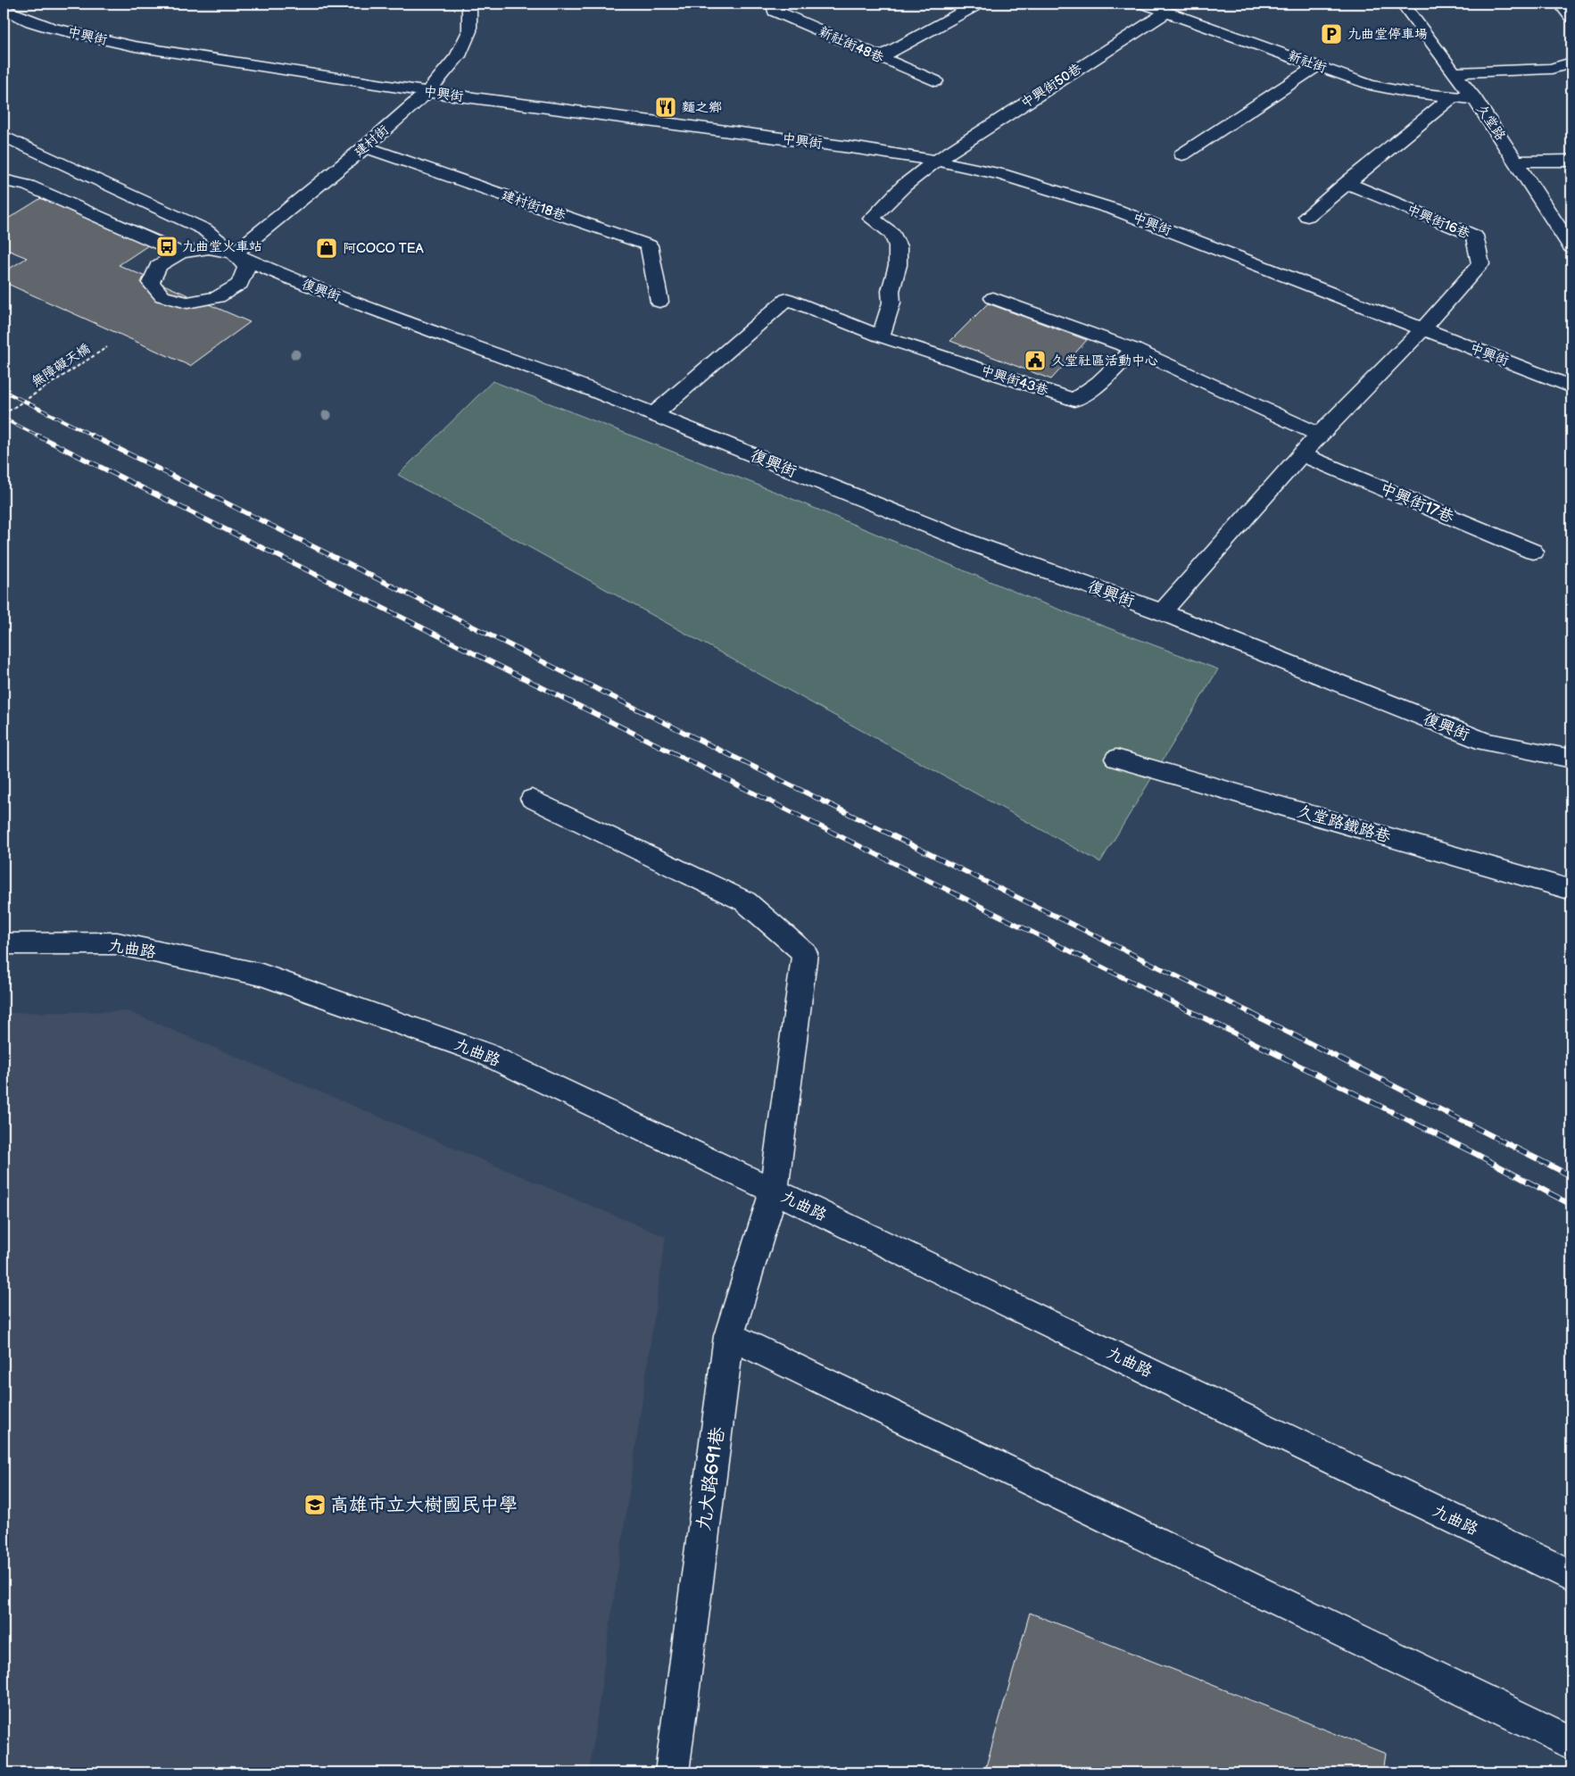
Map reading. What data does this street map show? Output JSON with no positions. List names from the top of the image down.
{
  "streets": {
    "street": [
      "中興街",
      "新社街48巷",
      "新社街",
      "中興街50巷",
      "久堂路",
      "建村街",
      "建村街18巷",
      "中興街16巷",
      "復興街",
      "中興街43巷",
      "中興街17巷",
      "久堂路鐵路巷",
      "九曲路",
      "九大路691巷"
    ],
    "path": ["無障礙天橋"]
  },
  "crossings": [
    ["中興街", "中興街50巷"],
    ["中興街", "建村街"],
    ["中興街", "中興街16巷"],
    ["新社街", "中興街50巷"],
    ["新社街", "久堂路"],
    ["中興街50巷", "中興街43巷"],
    ["建村街", "建村街18巷"],
    ["建村街", "復興街"],
    ["九曲路", "九大路691巷"]
  ],
  "places": {
    "parking": ["九曲堂停車場"],
    "restaurant": ["麵之鄉"],
    "bus stop": ["九曲堂火車站"],
    "shop": ["阿COCO TEA"],
    "public building": ["久堂社區活動中心"],
    "school or university": ["高雄市立大樹國民中學"]
  }
}
